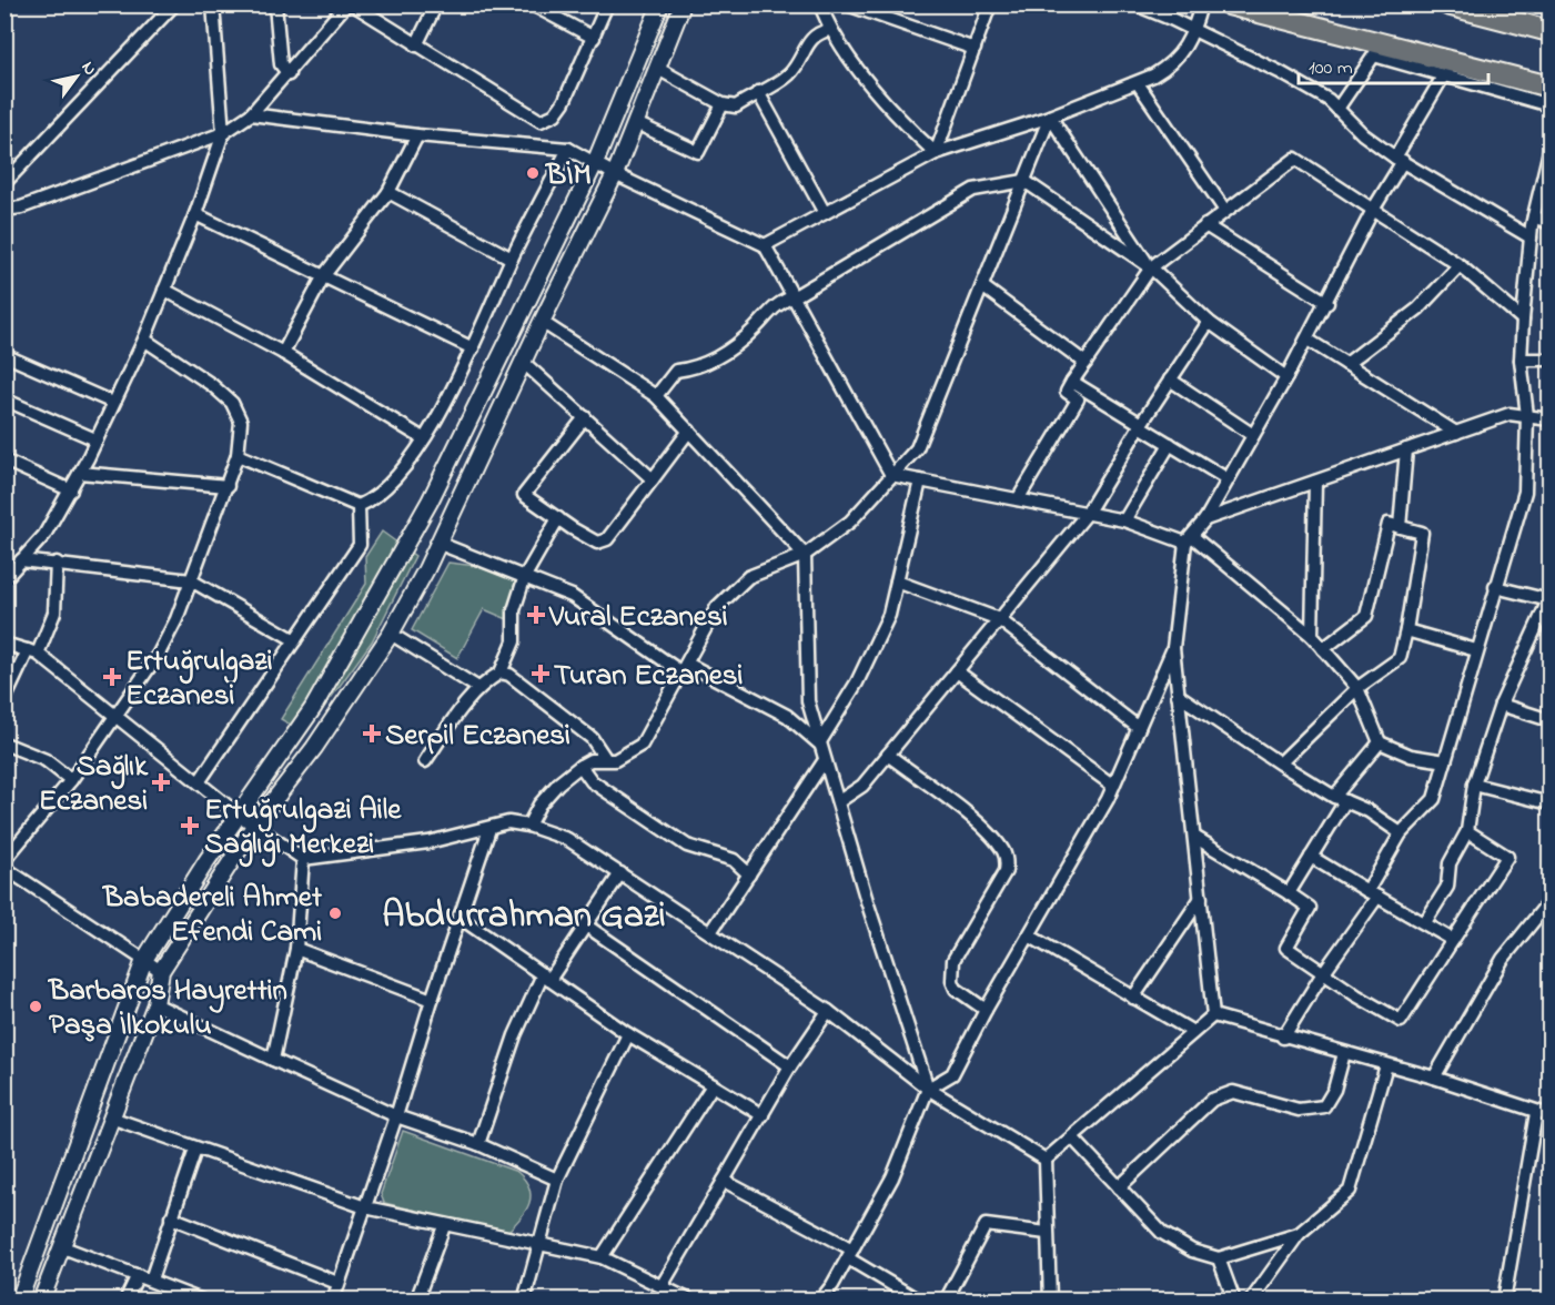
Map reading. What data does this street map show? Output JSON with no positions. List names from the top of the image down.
{
  "districts": ["Abdurrahman Gazi"],
  "places": {
    "other": ["BİM", "Babadereli Ahmet Efendi Cami", "Barbaros Hayrettin Paşa İlkokulu"],
    "health": [
      "Vural Eczanesi",
      "Turan Eczanesi",
      "Ertuğrulgazi Eczanesi",
      "Serpil Eczanesi",
      "Sağlık Eczanesi",
      "Ertuğrulgazi Aile Sağlığı Merkezi"
    ]
  },
  "scale_bar": "100 m",
  "north": "top right"
}
